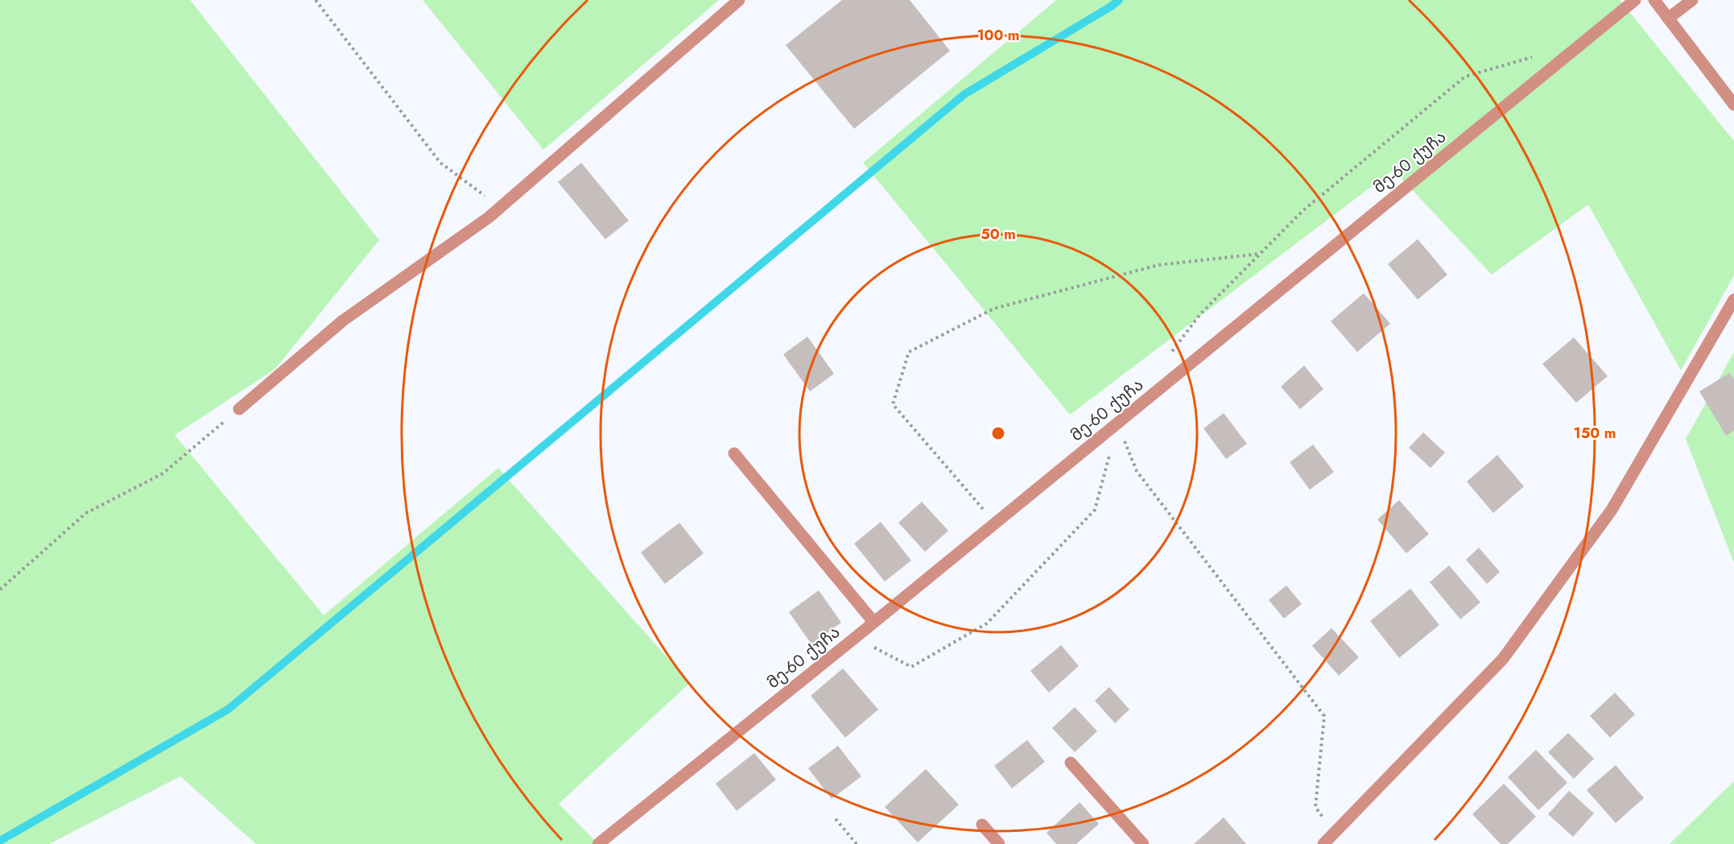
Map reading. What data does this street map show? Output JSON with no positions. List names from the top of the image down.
{
  "streets": {
    "street": ["მე-60 ქუჩა"]
  },
  "rings": ["100 m", "50 m", "150 m"]
}
